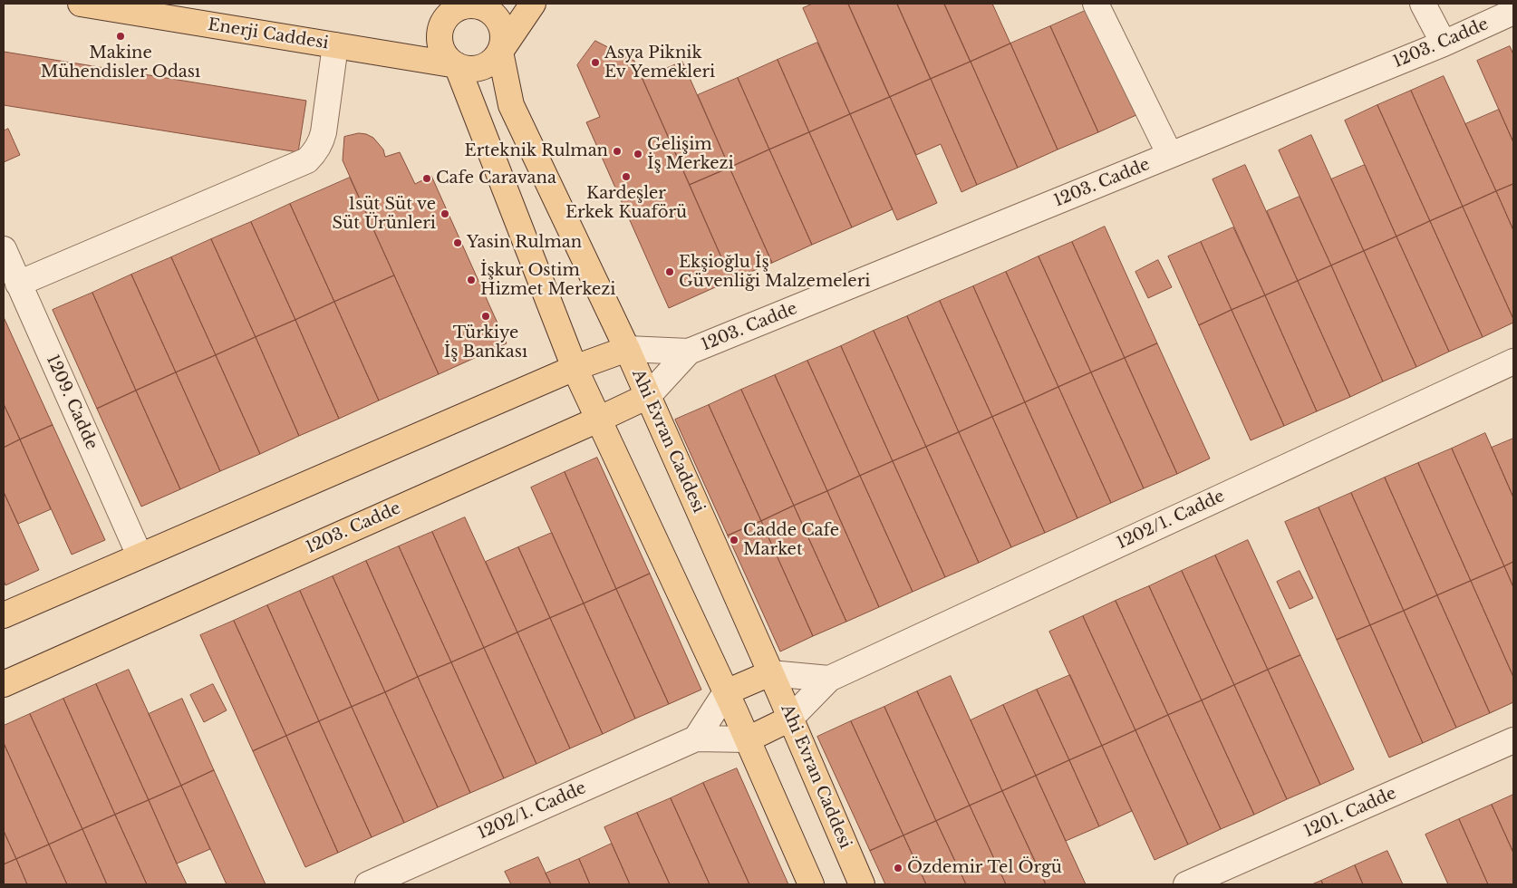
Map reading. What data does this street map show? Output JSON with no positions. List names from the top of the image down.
{
  "streets": {
    "main road": [
      "Enerji Caddesi",
      "1203. Cadde",
      "Ahi Evran Caddesi",
      "1202/1. Cadde"
    ],
    "street": ["1209. Cadde", "1201. Cadde"]
  },
  "crossings": [
    ["Enerji Caddesi", "Ahi Evran Caddesi"],
    ["1203. Cadde", "1209. Cadde"],
    ["1203. Cadde", "Ahi Evran Caddesi"],
    ["Ahi Evran Caddesi", "1202/1. Cadde"]
  ],
  "places": [
    "Makine Mühendisler Odası",
    "Asya Piknik Ev Yemekleri",
    "Erteknik Rulman",
    "Gelişim İş Merkezi",
    "Kardeşler Erkek Kuaförü",
    "Cafe Caravana",
    "1süt Süt ve Süt Ürünleri",
    "Yasin Rulman",
    "Ekşioğlu İş Güvenliği Malzemeleri",
    "İşkur Ostim Hizmet Merkezi",
    "Türkiye İş Bankası",
    "Cadde Cafe Market",
    "Özdemir Tel Örgü"
  ]
}
